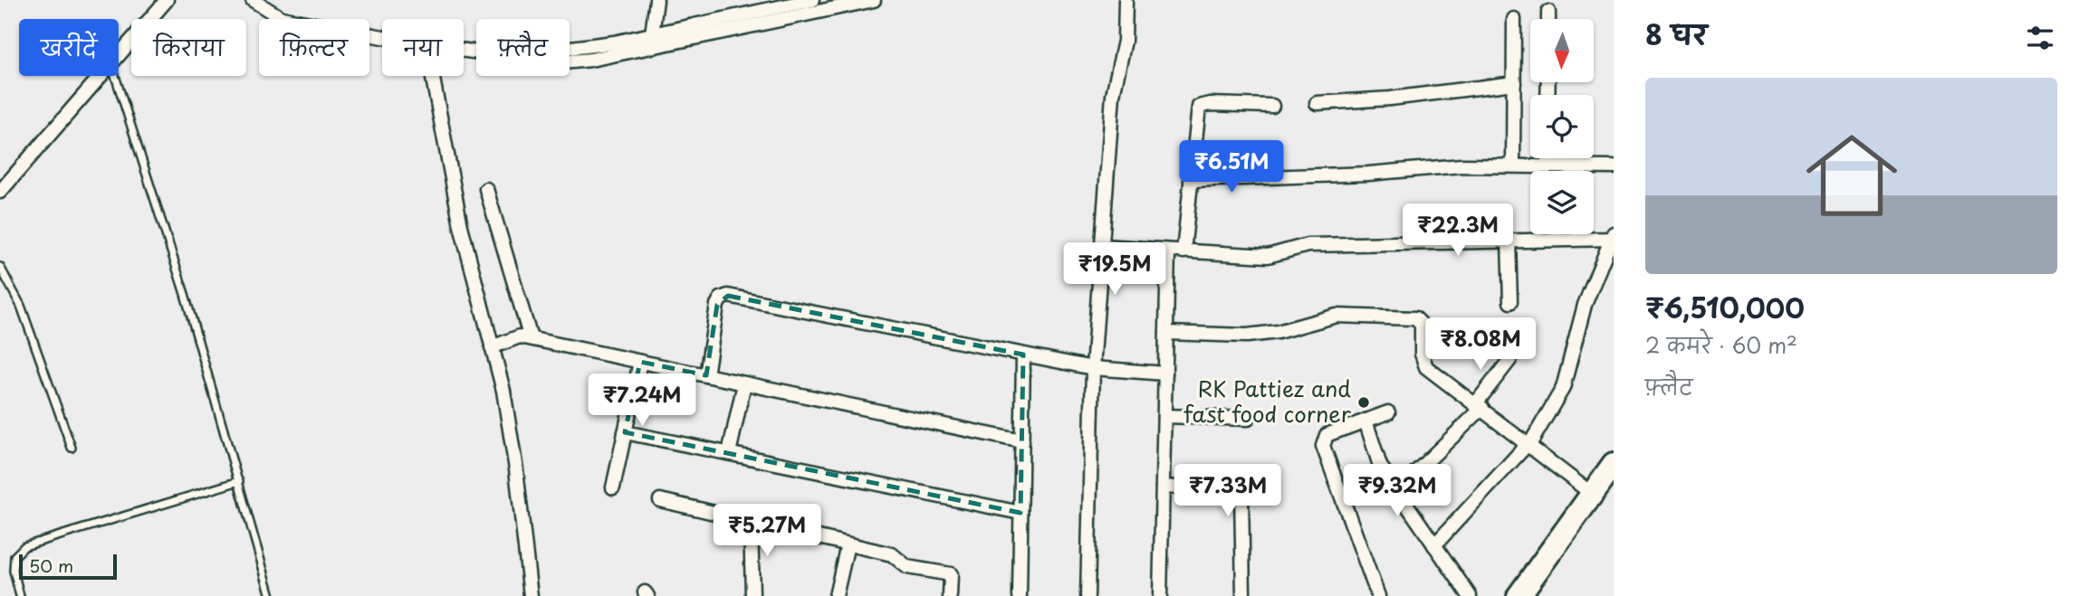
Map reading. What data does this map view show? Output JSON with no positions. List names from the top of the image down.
{
  "places": ["RK Pattiez and fast food corner"],
  "scale_bar": "50 m",
  "north": "bottom",
  "page": {
    "heading": "8 घर",
    "chip": [
      "खरीदें",
      "किराया",
      "फ़िल्टर",
      "नया",
      "फ़्लैट"
    ],
    "list": [
      {
        "name": "₹6,510,000",
        "note": "2 कमरे · 60 m² · फ़्लैट"
      }
    ],
    "price": [
      "₹6.51M",
      "₹22.3M",
      "₹19.5M",
      "₹8.08M",
      "₹7.24M",
      "₹7.33M",
      "₹9.32M",
      "₹5.27M"
    ],
    "scale": "50 m"
  }
}
